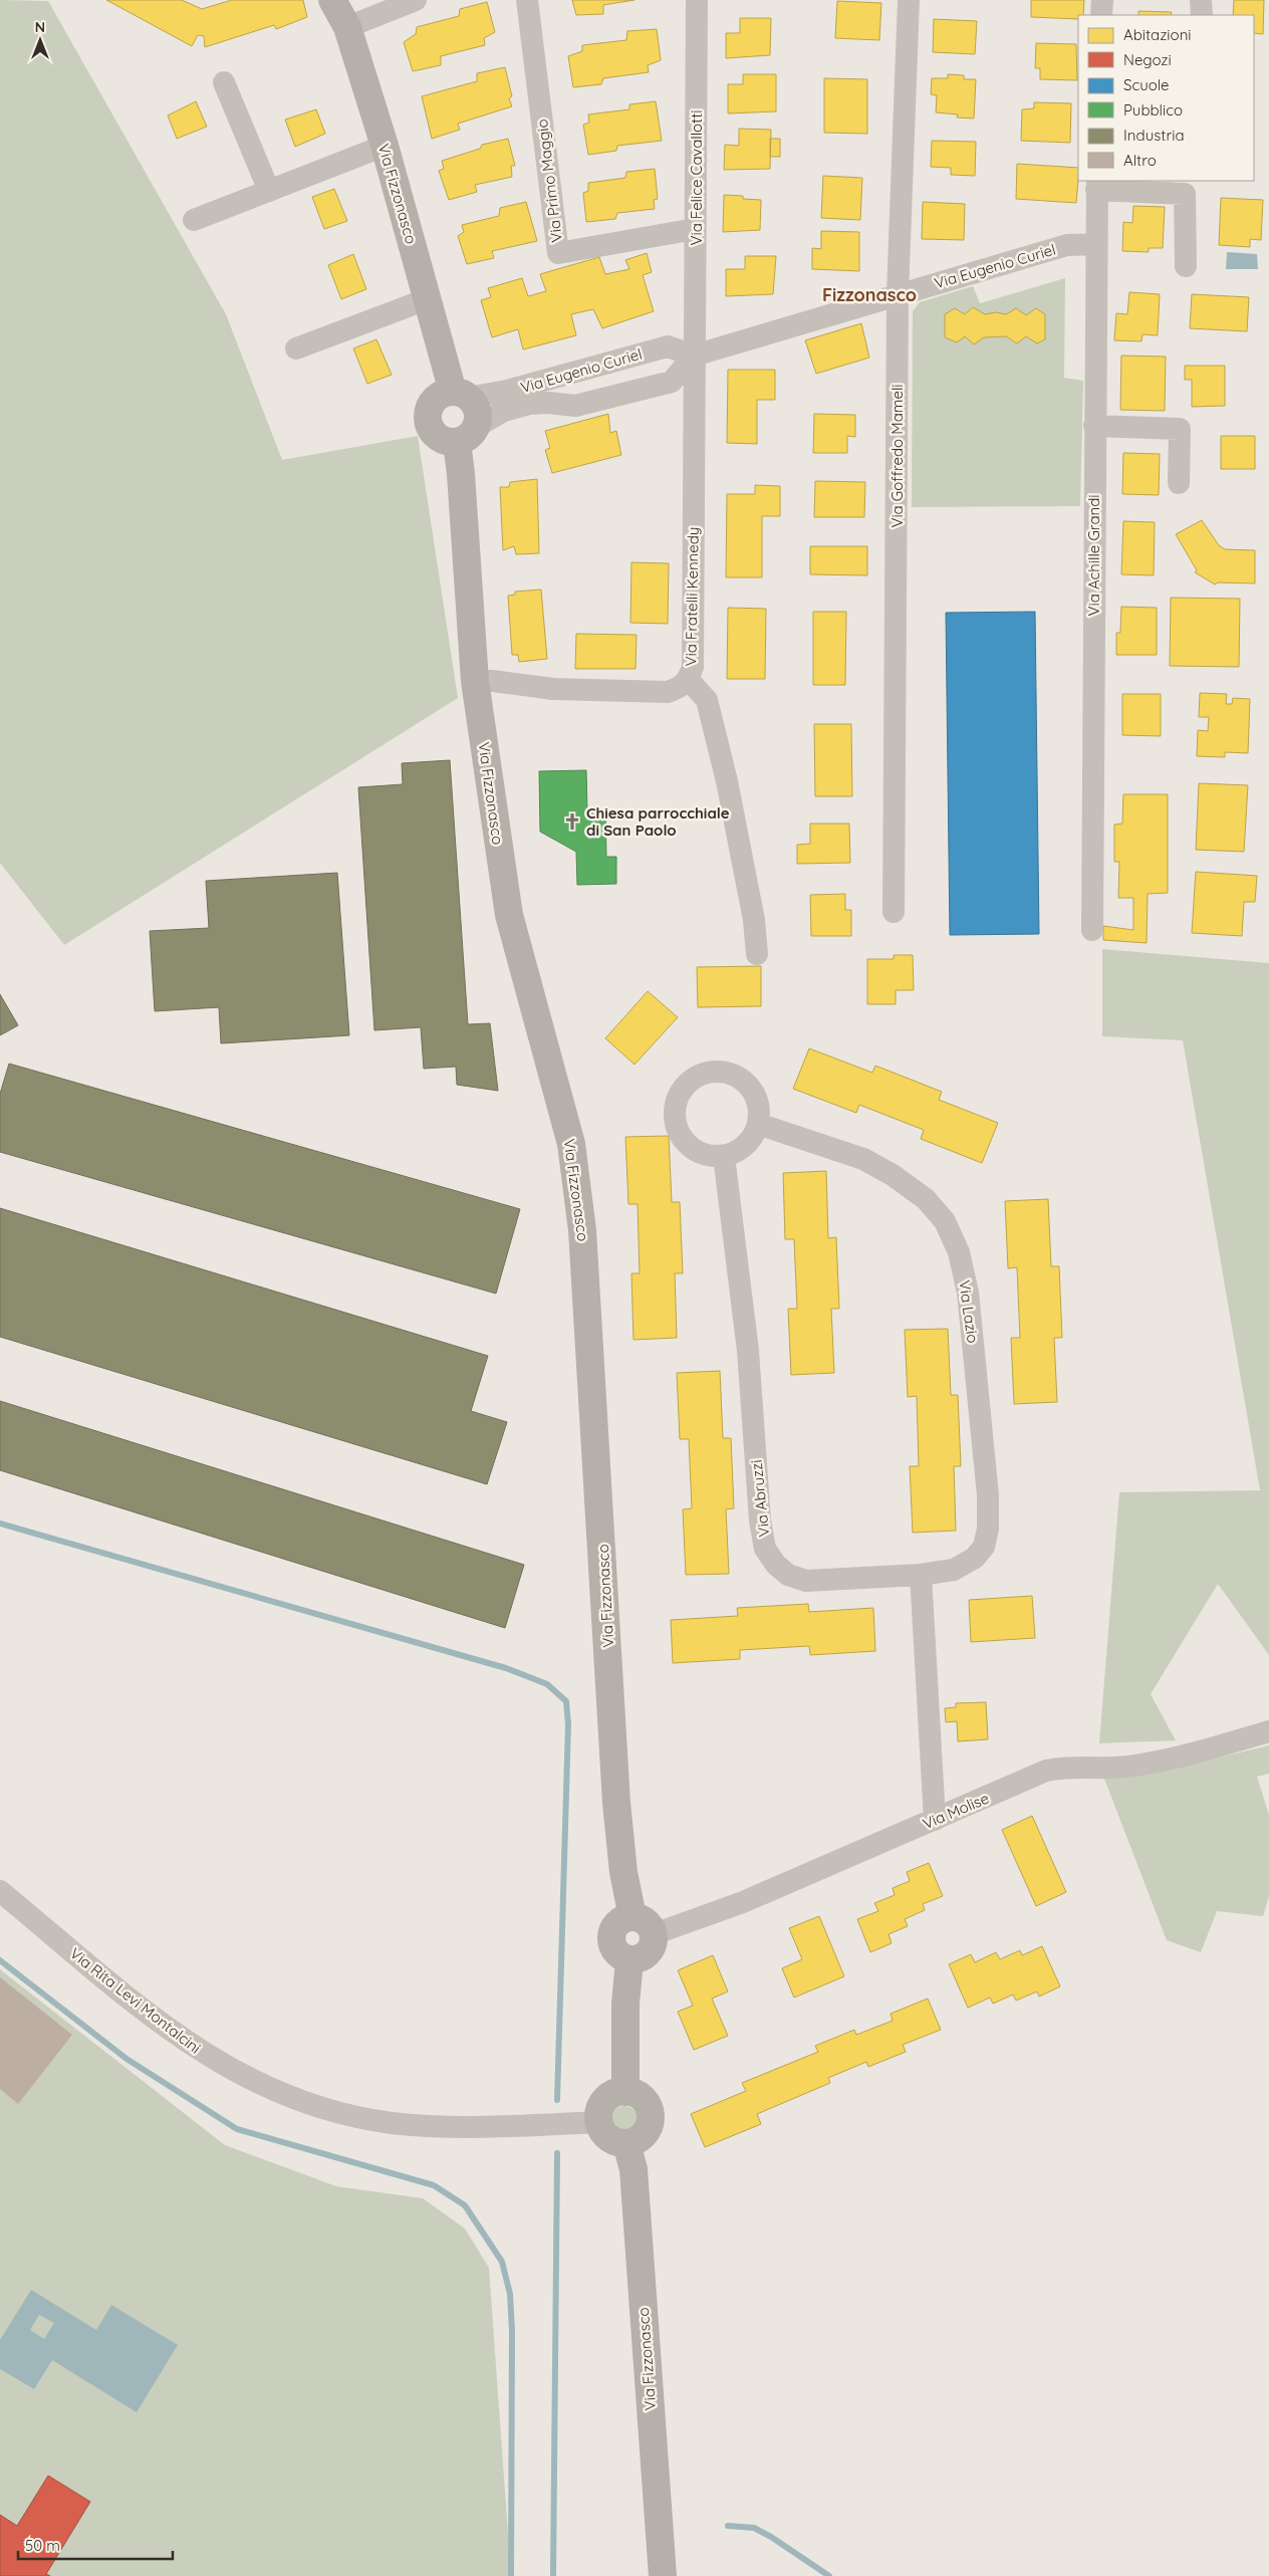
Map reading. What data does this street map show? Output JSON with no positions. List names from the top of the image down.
{
  "streets": {
    "main road": ["Via Fizzonasco"],
    "street": [
      "Via Felice Cavallotti",
      "Via Primo Maggio",
      "Via Eugenio Curiel",
      "Via Goffredo Mameli",
      "Via Achille Grandi",
      "Via Fratelli Kennedy",
      "Via Lazio",
      "Via Abruzzi",
      "Via Molise",
      "Via Rita Levi Montalcini"
    ]
  },
  "crossings": [
    ["Via Felice Cavallotti", "Via Primo Maggio"],
    ["Via Felice Cavallotti", "Via Eugenio Curiel"],
    ["Via Felice Cavallotti", "Via Fratelli Kennedy"],
    ["Via Fizzonasco", "Via Eugenio Curiel"],
    ["Via Fizzonasco", "Via Fratelli Kennedy"],
    ["Via Fizzonasco", "Via Molise"],
    ["Via Eugenio Curiel", "Via Goffredo Mameli"],
    ["Via Eugenio Curiel", "Via Achille Grandi"],
    ["Via Eugenio Curiel", "Via Fratelli Kennedy"],
    ["Via Lazio", "Via Abruzzi"]
  ],
  "districts": ["Fizzonasco"],
  "places": {
    "church": ["Chiesa parrocchiale di San Paolo"]
  },
  "legend": [
    "Abitazioni",
    "Negozi",
    "Scuole",
    "Pubblico",
    "Industria",
    "Altro"
  ],
  "scale_bar": "50 m",
  "north": "top"
}
